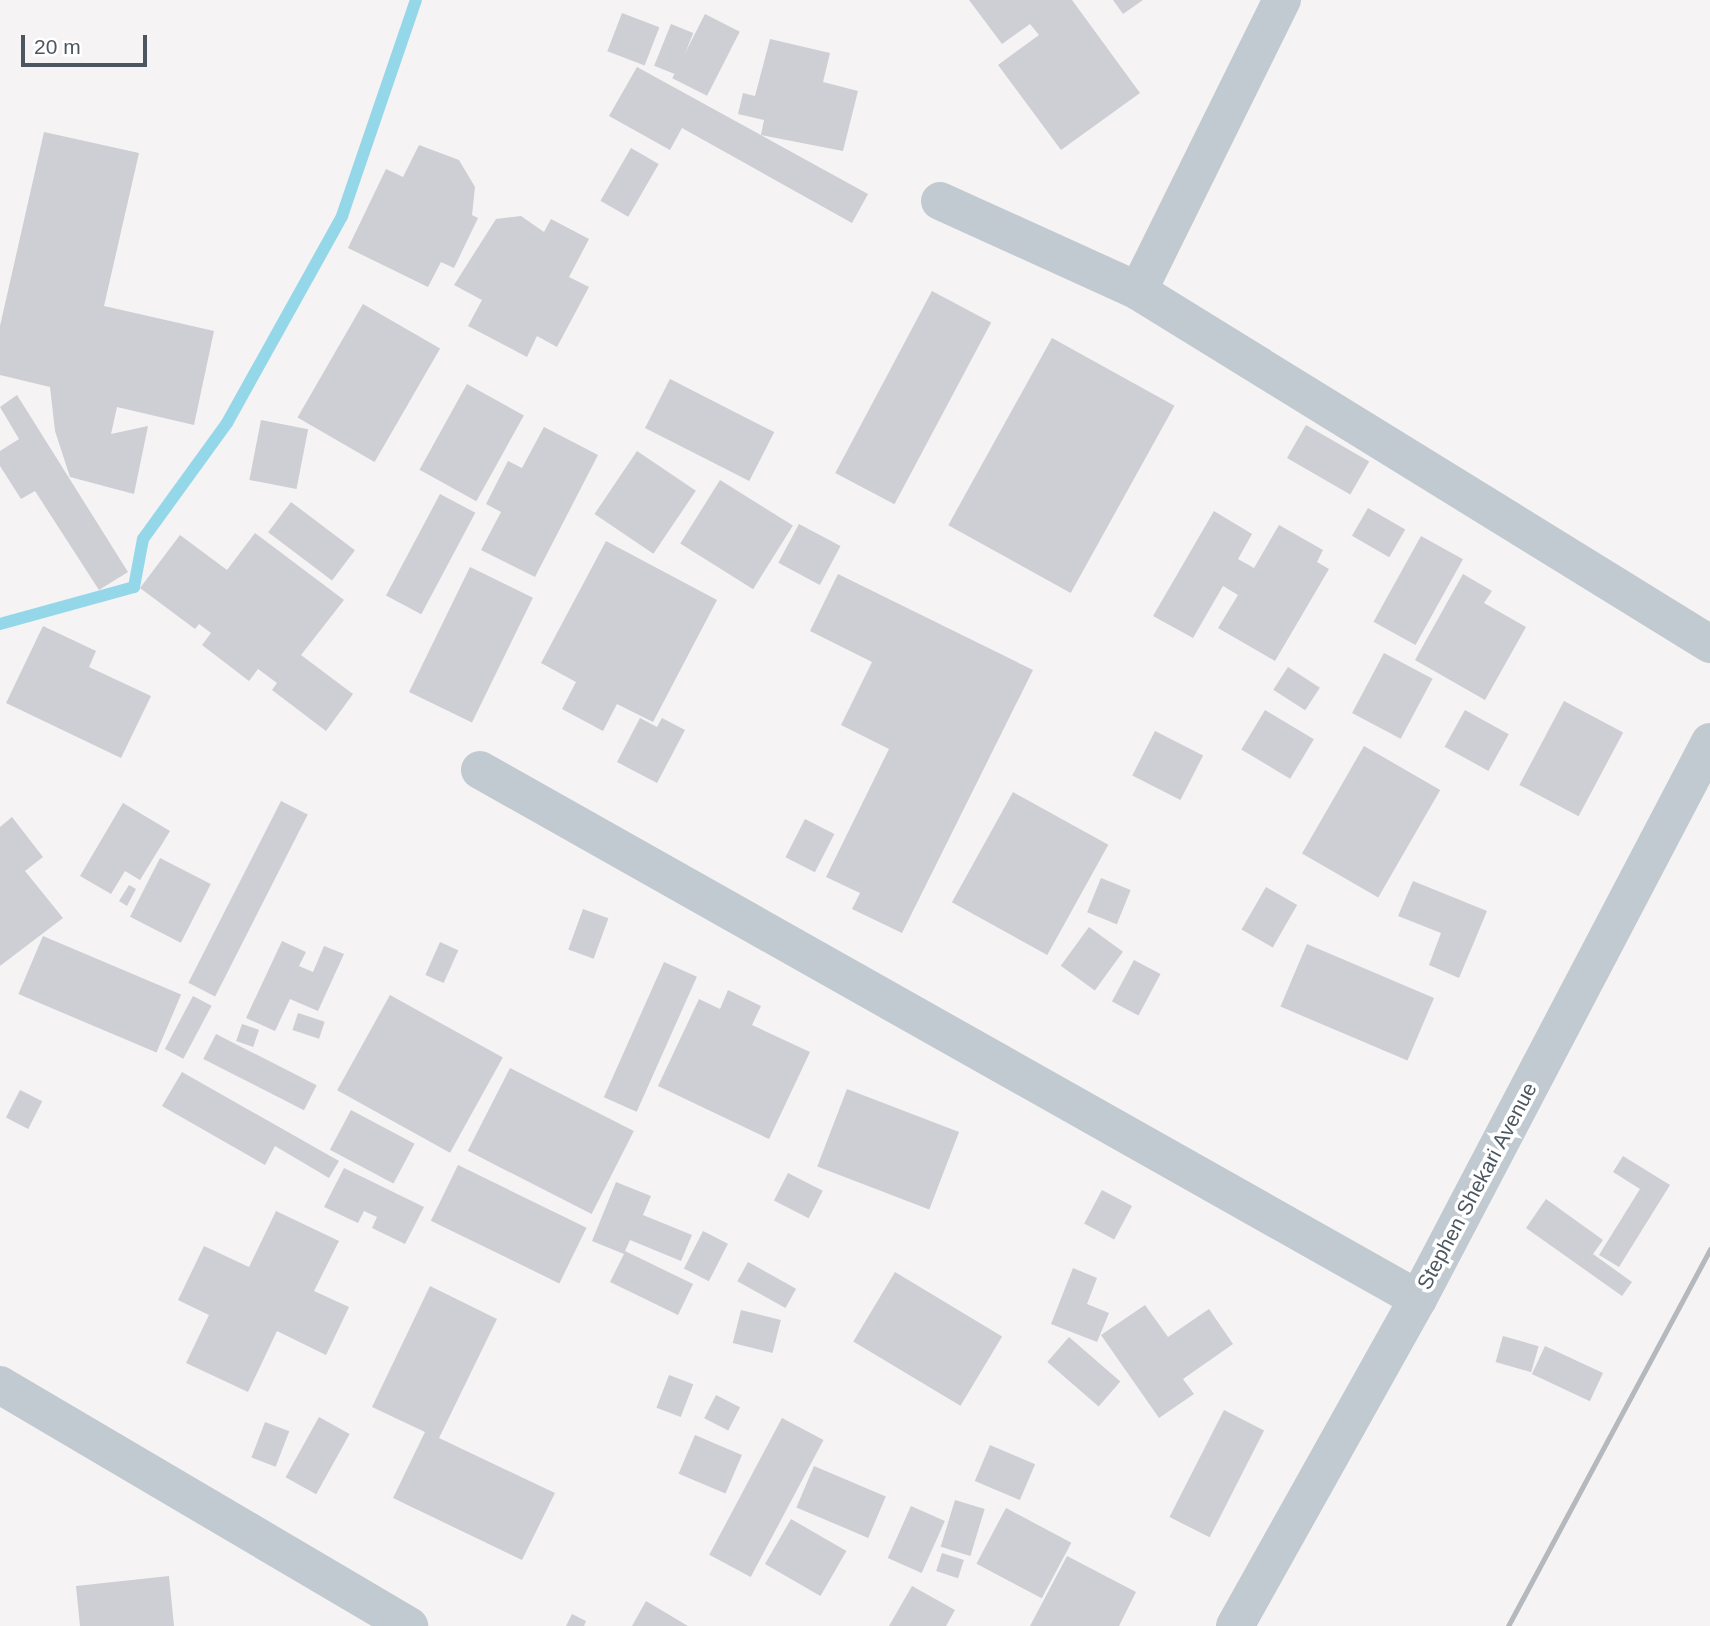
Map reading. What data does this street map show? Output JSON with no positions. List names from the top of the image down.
{
  "streets": {
    "street": ["Stephen Shekari Avenue"]
  },
  "scale_bar": "20 m"
}
